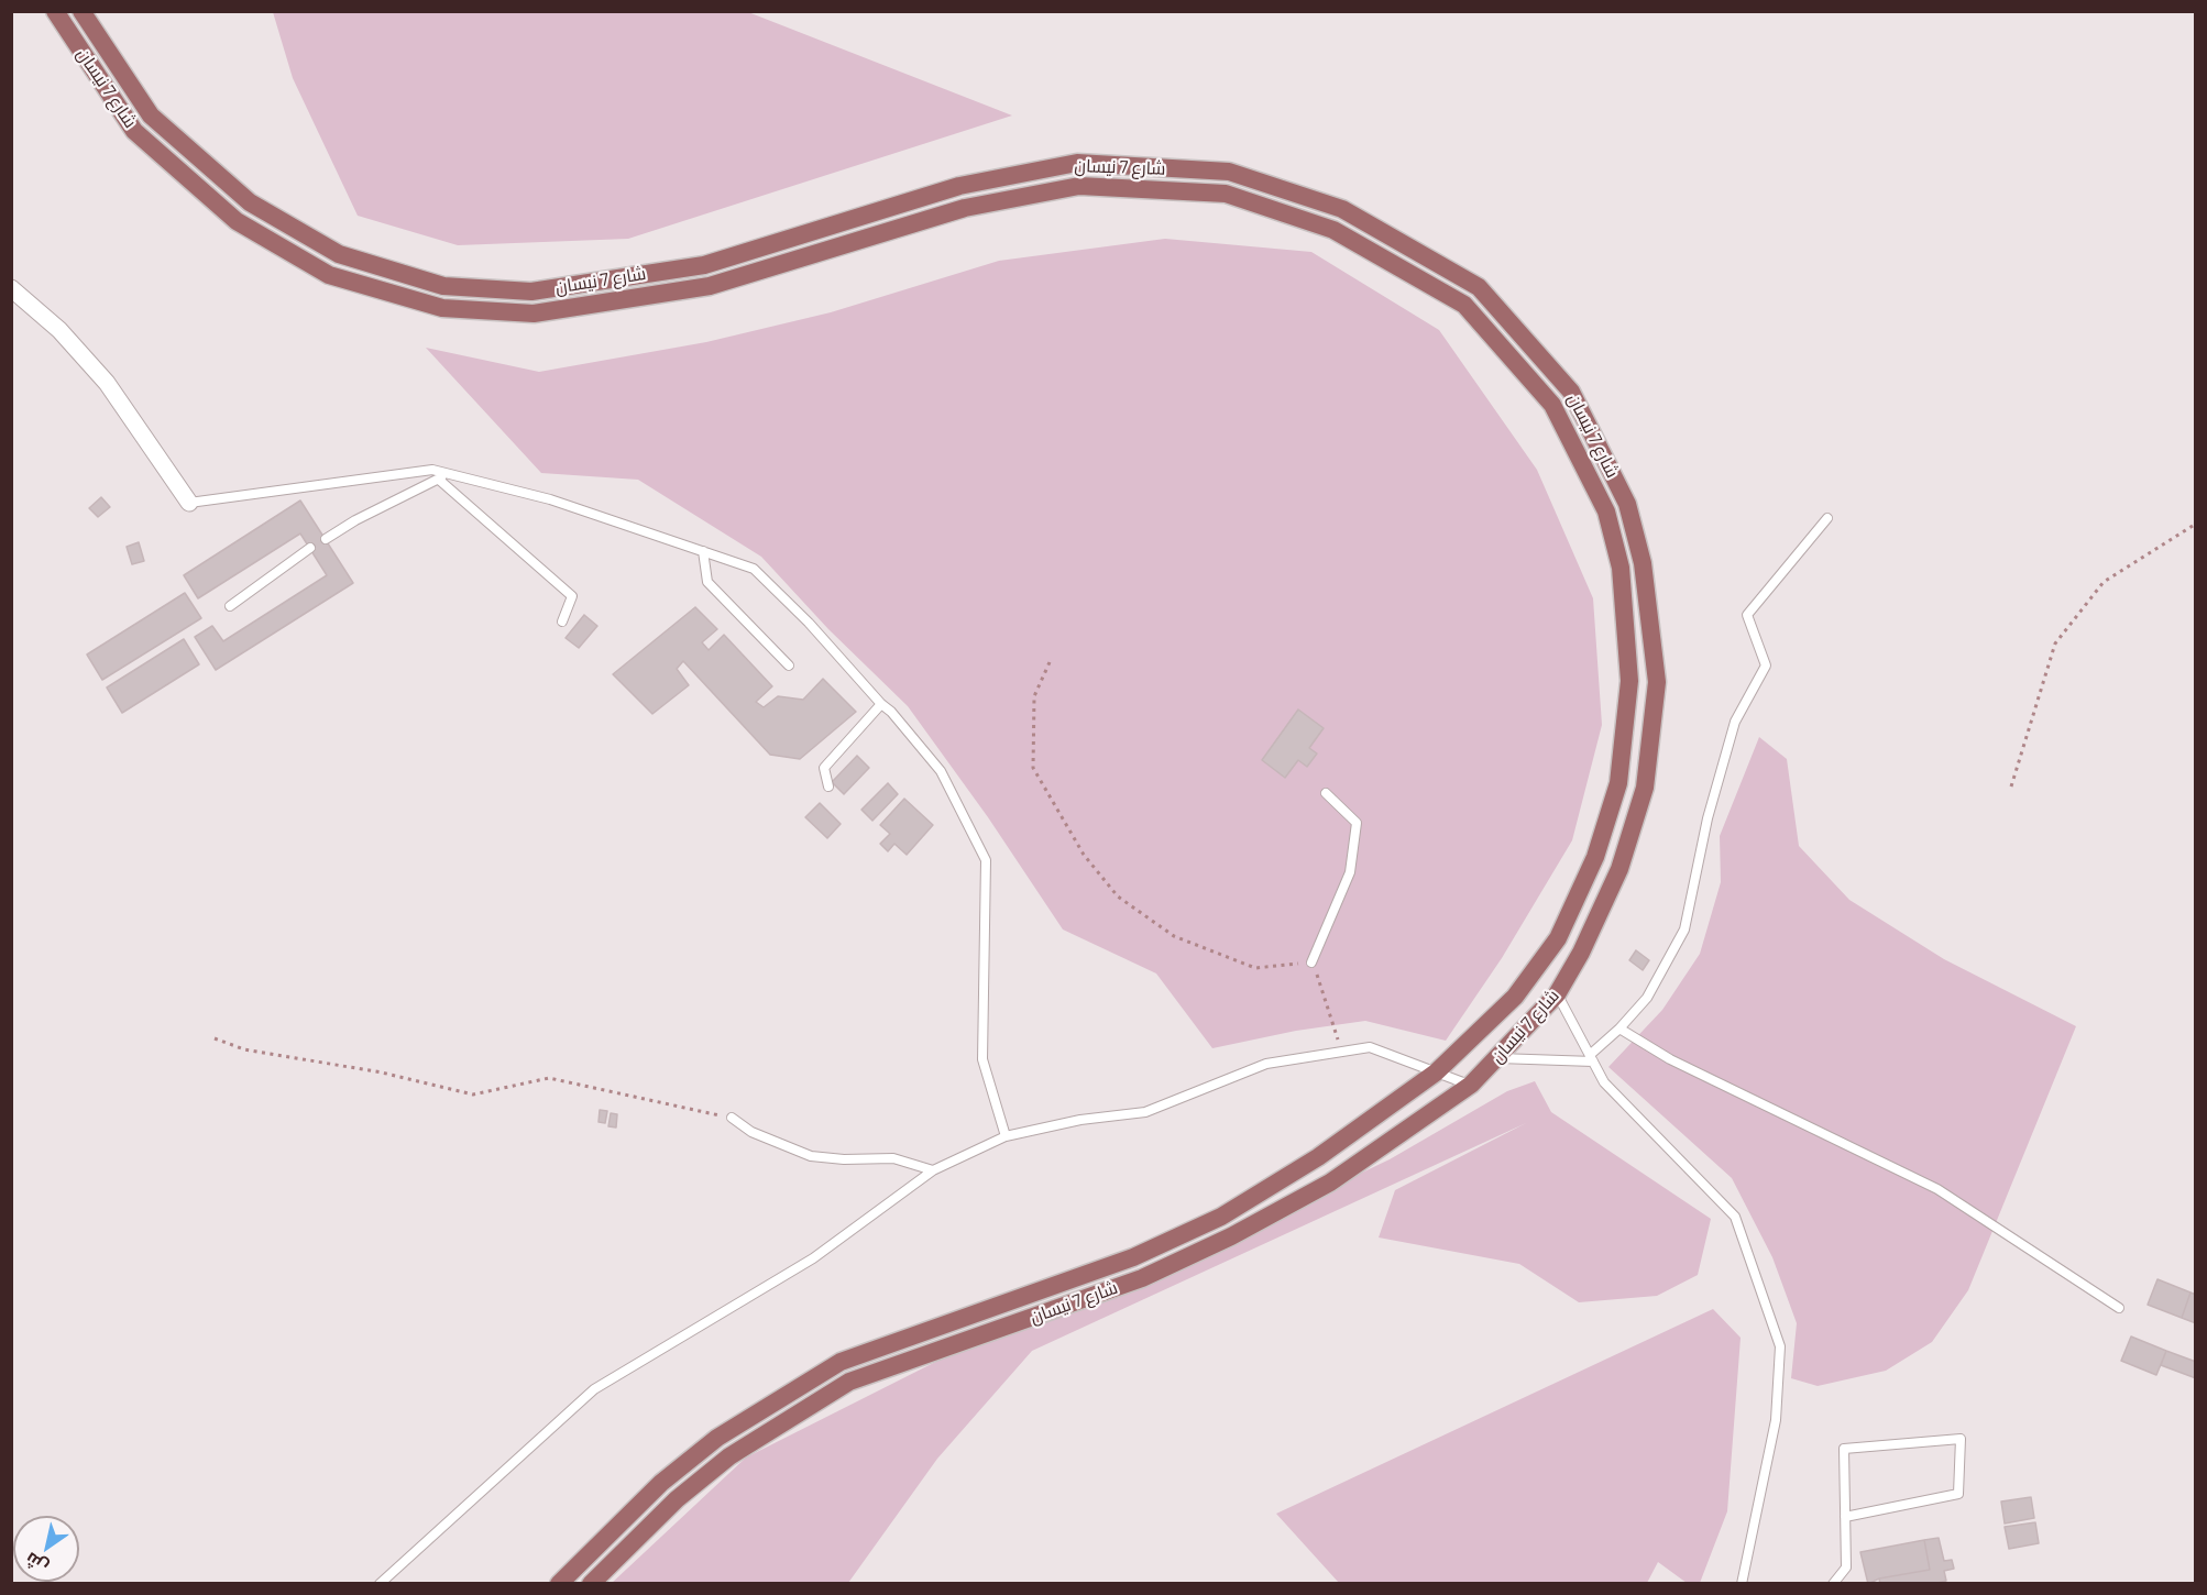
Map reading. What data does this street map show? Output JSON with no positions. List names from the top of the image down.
{
  "streets": {
    "main road": ["شارع 7 نيسان"]
  },
  "north": "bottom left"
}
